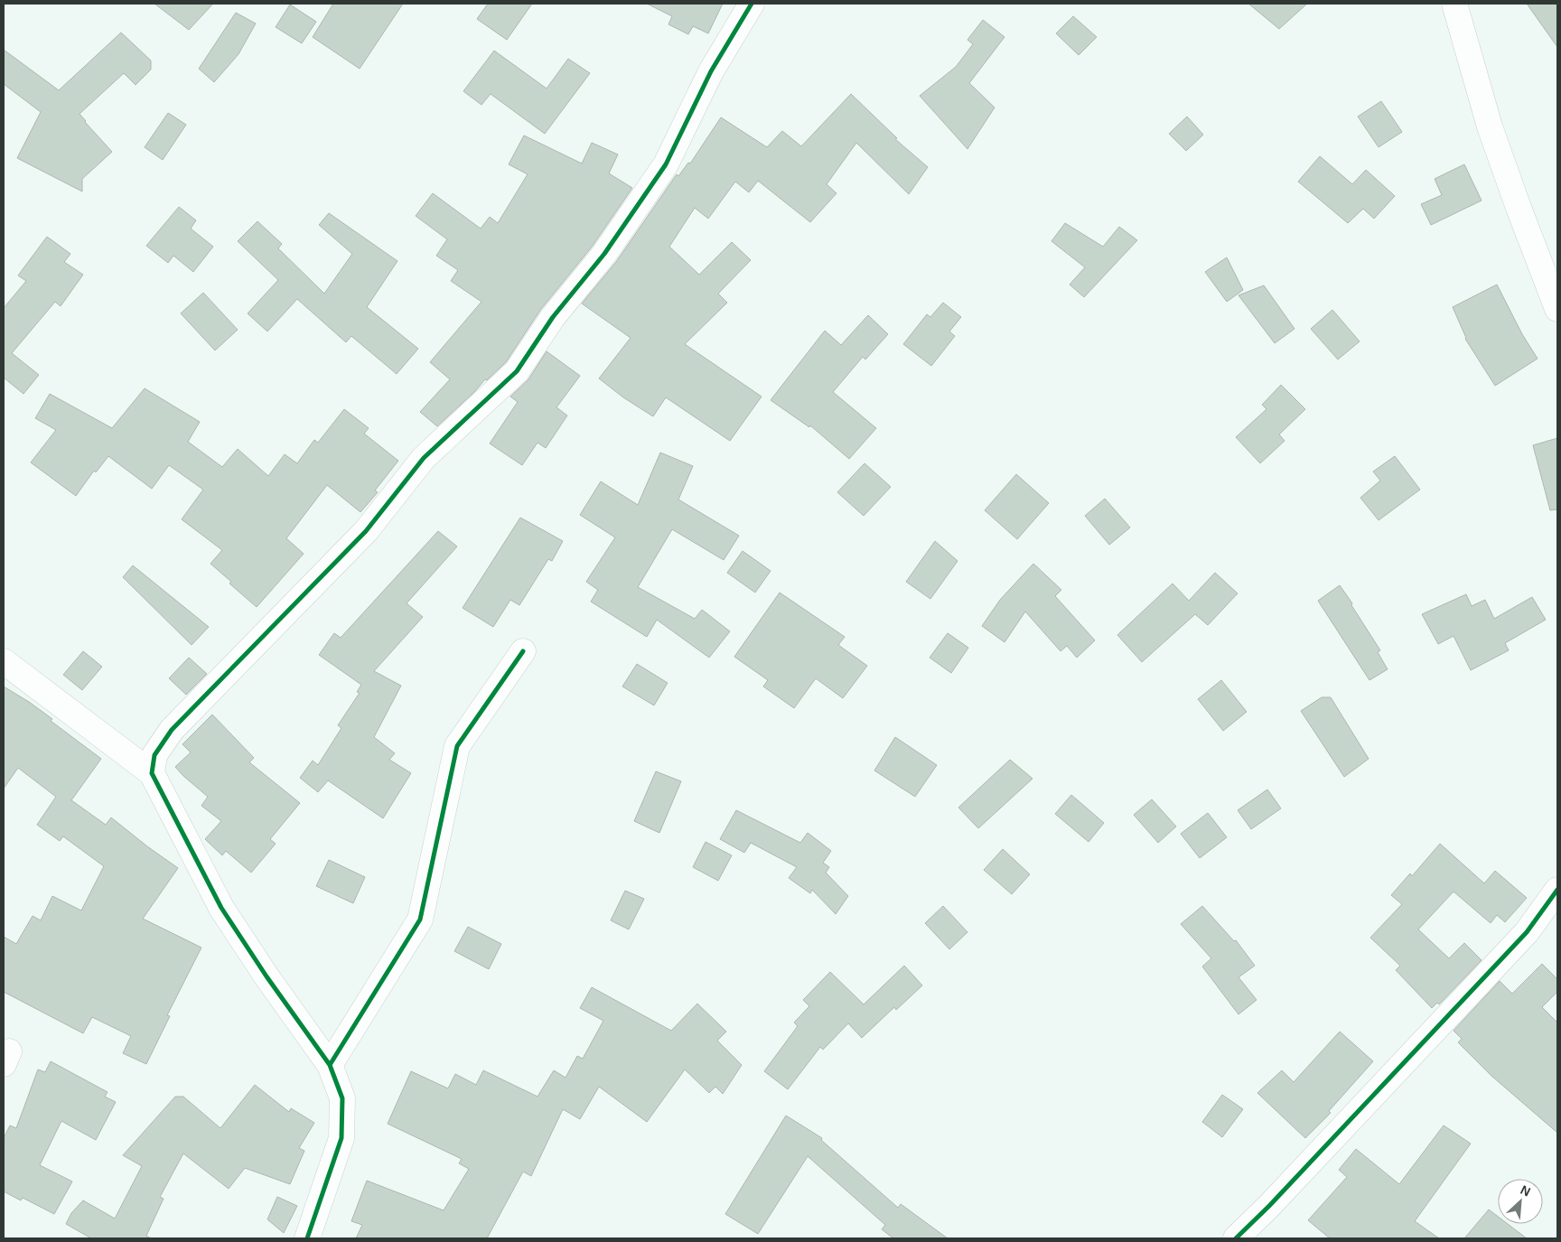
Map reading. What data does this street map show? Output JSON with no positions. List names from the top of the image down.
{
  "north": "top right"
}
